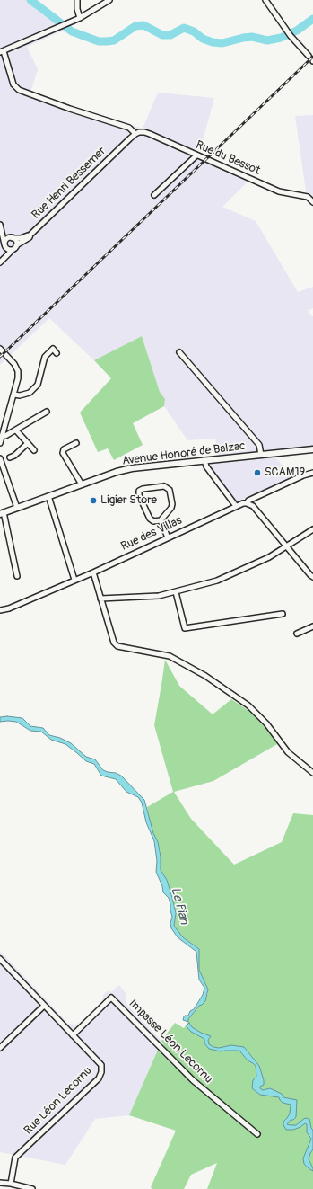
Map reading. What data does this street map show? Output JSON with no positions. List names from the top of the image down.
{
  "streets": {
    "main road": ["Avenue Honoré de Balzac"],
    "street": [
      "Rue du Bessot",
      "Rue Henri Bessemer",
      "Rue des Villas",
      "Impasse Léon Lecornu",
      "Rue Léon Lecornu"
    ]
  },
  "crossings": [
    ["Rue du Bessot", "Rue Henri Bessemer"],
    ["Impasse Léon Lecornu", "Rue Léon Lecornu"]
  ],
  "water": ["Le Pian"],
  "places": ["SCAM19", "Ligier Store"]
}
